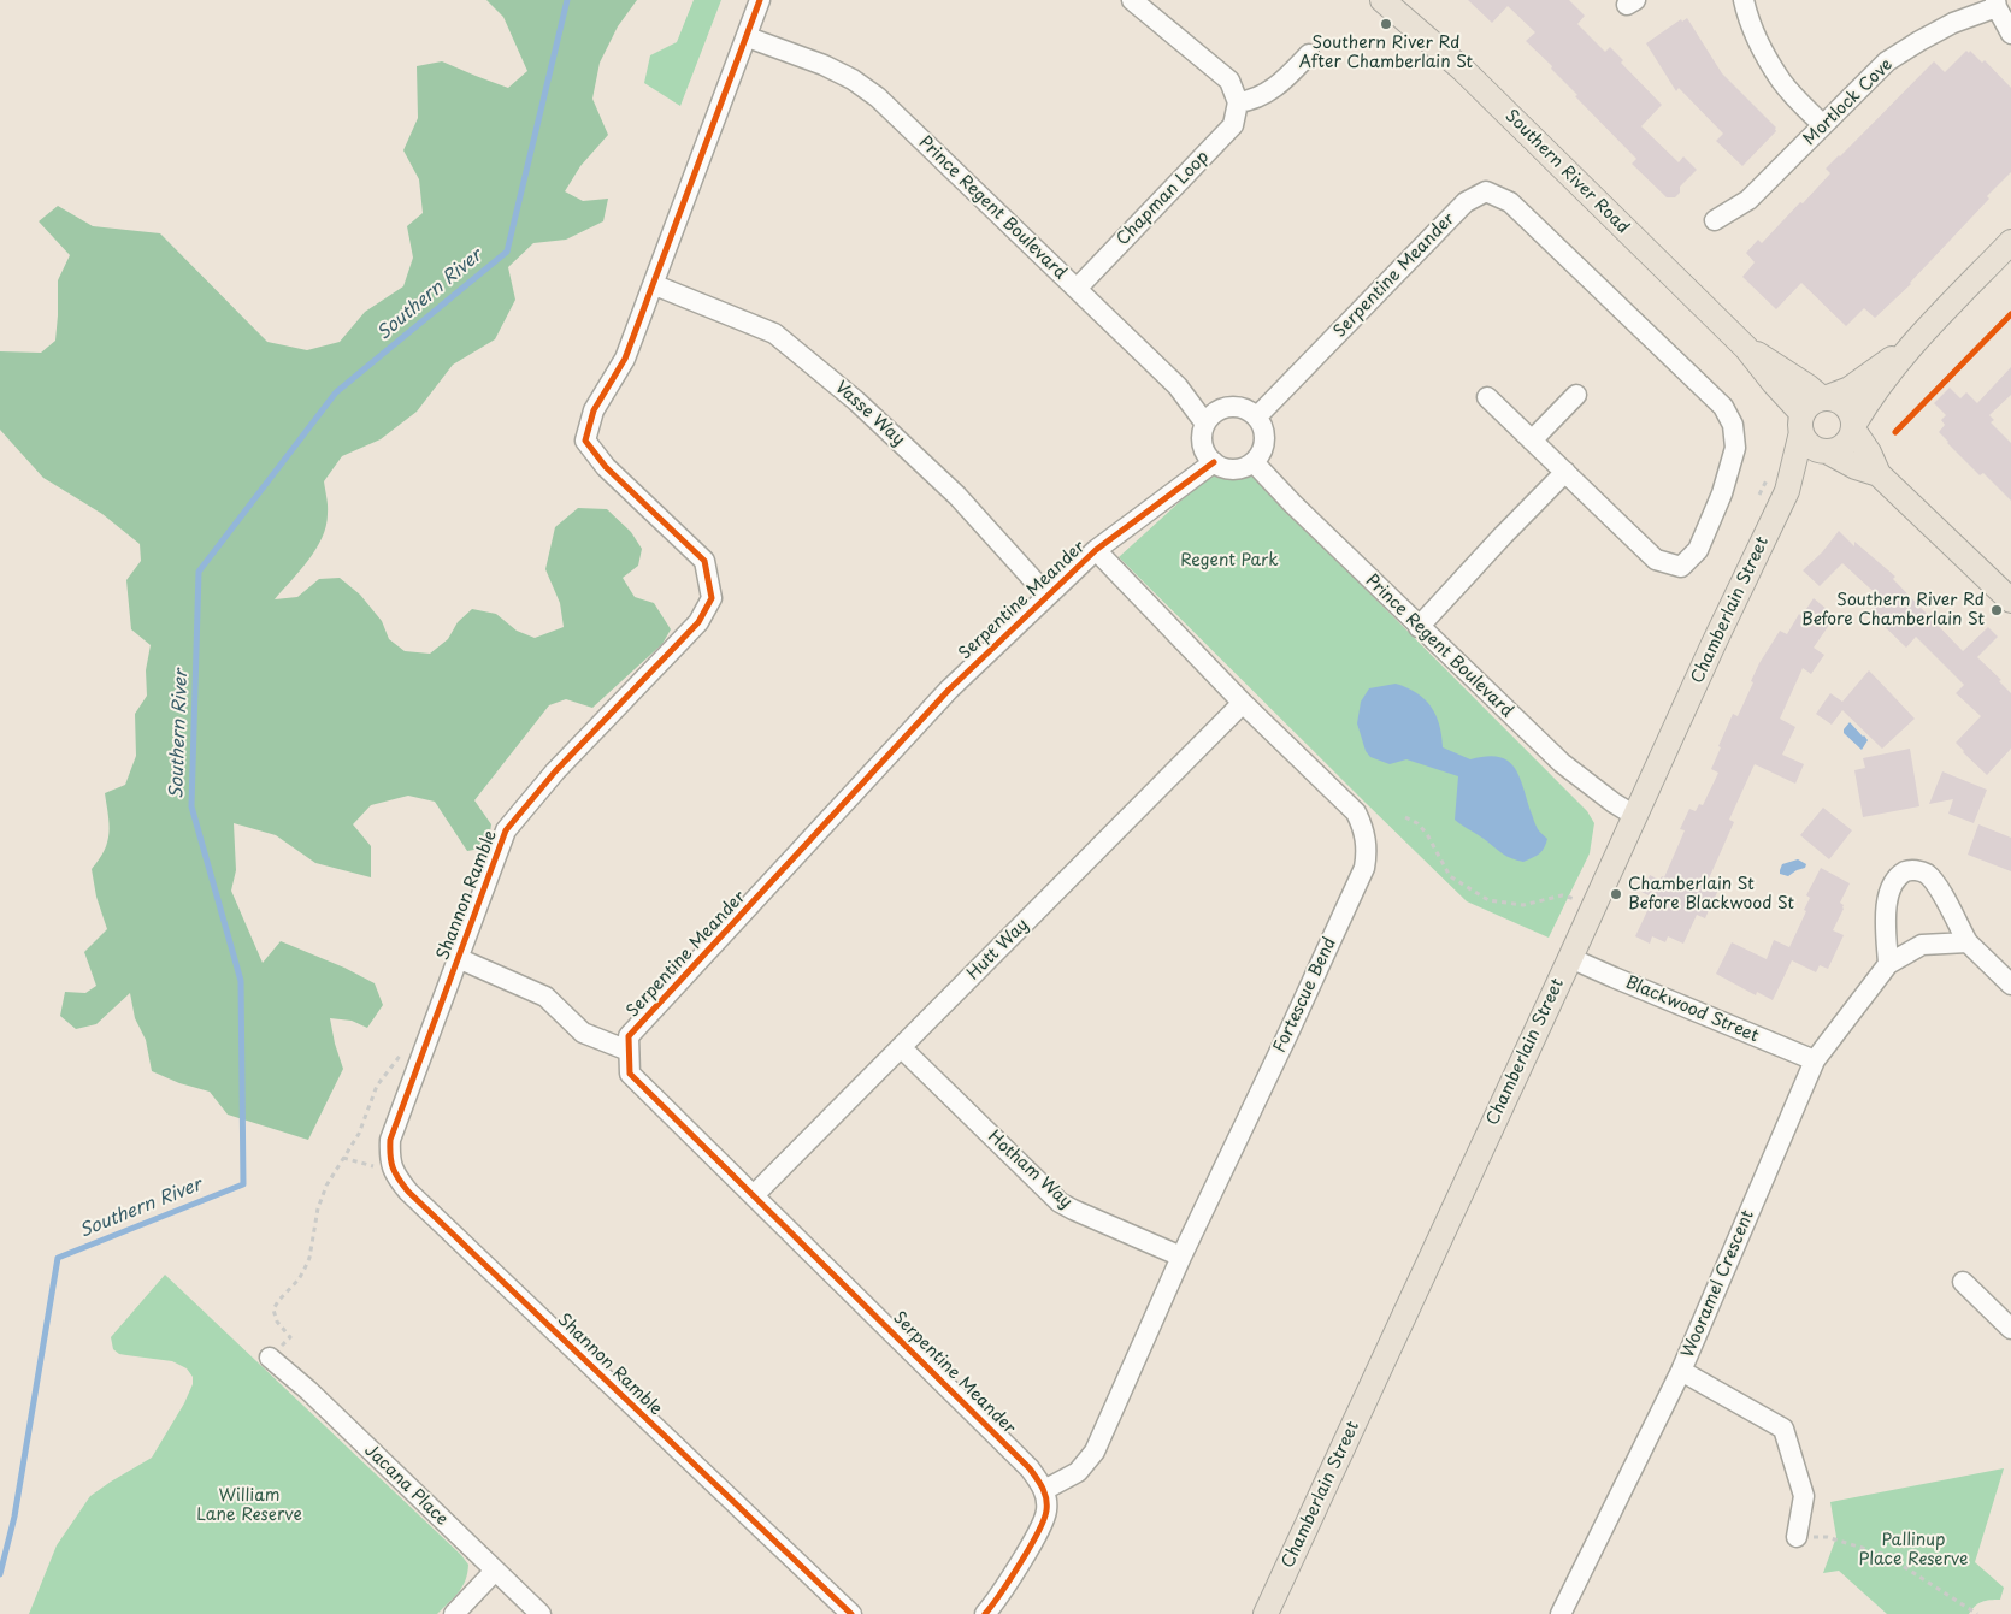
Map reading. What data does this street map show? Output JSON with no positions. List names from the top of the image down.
{
  "streets": {
    "main road": ["Southern River Road", "Chamberlain Street"],
    "street": [
      "Mortlock Cove",
      "Chapman Loop",
      "Prince Regent Boulevard",
      "Serpentine Meander",
      "Vasse Way",
      "Shannon Ramble",
      "Hutt Way",
      "Fortescue Bend",
      "Blackwood Street",
      "Hotham Way",
      "Wooramel Crescent",
      "Jacana Place"
    ]
  },
  "crossings": [
    ["Southern River Road", "Chamberlain Street"],
    ["Chapman Loop", "Prince Regent Boulevard"],
    ["Prince Regent Boulevard", "Serpentine Meander"],
    ["Prince Regent Boulevard", "Chamberlain Street"],
    ["Prince Regent Boulevard", "Shannon Ramble"],
    ["Serpentine Meander", "Vasse Way"],
    ["Serpentine Meander", "Hutt Way"],
    ["Serpentine Meander", "Fortescue Bend"],
    ["Vasse Way", "Shannon Ramble"],
    ["Chamberlain Street", "Blackwood Street"],
    ["Hutt Way", "Fortescue Bend"],
    ["Hutt Way", "Hotham Way"],
    ["Fortescue Bend", "Hotham Way"],
    ["Blackwood Street", "Wooramel Crescent"]
  ],
  "water": ["Southern River"],
  "parks": ["Regent Park", "William Lane Reserve", "Pallinup Place Reserve"],
  "places": ["Southern River Rd After Chamberlain St", "Southern River Rd Before Chamberlain St", "Chamberlain St Before Blackwood St"]
}
